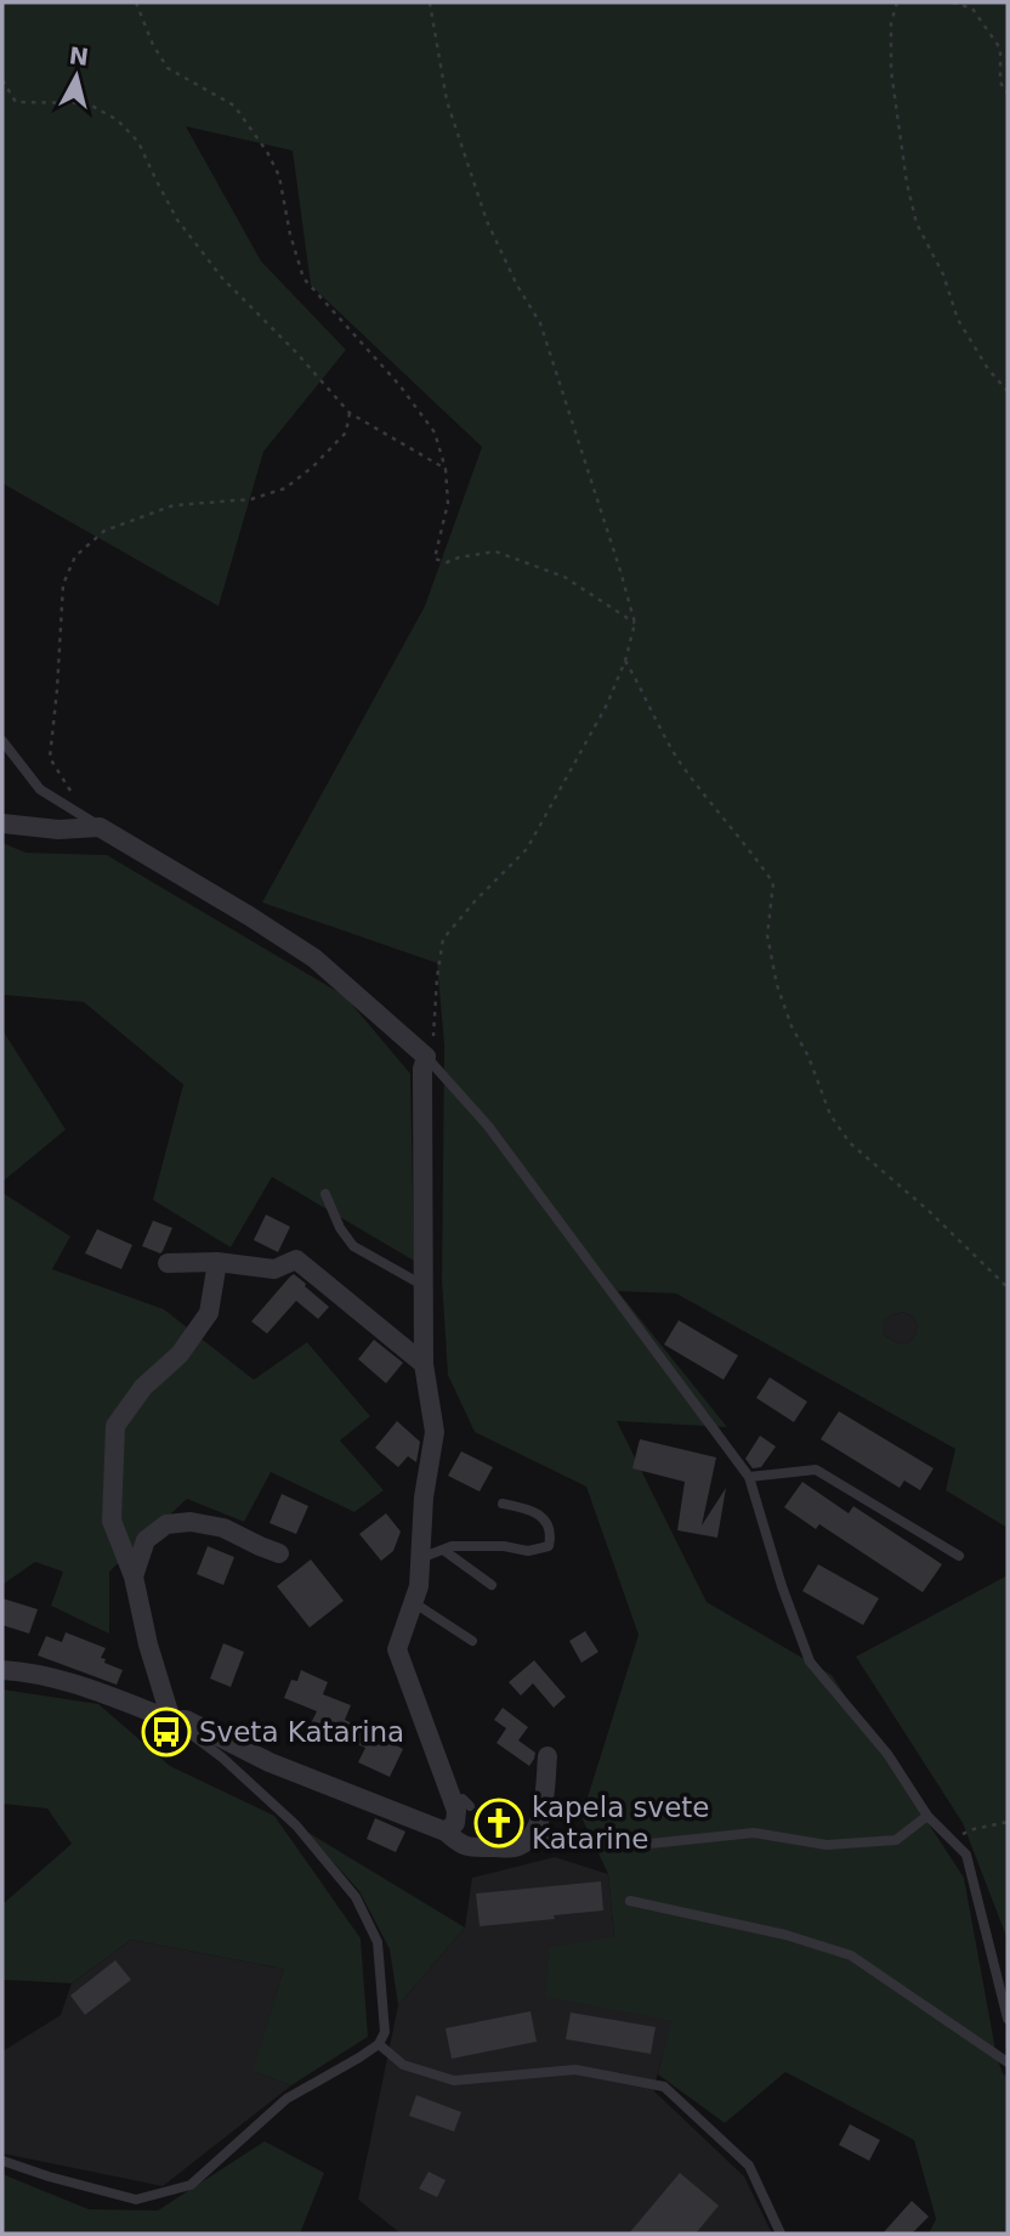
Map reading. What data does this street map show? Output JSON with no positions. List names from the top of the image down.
{
  "places": {
    "bus stop": ["Sveta Katarina"],
    "church": ["kapela svete Katarine"]
  },
  "north": "top"
}
